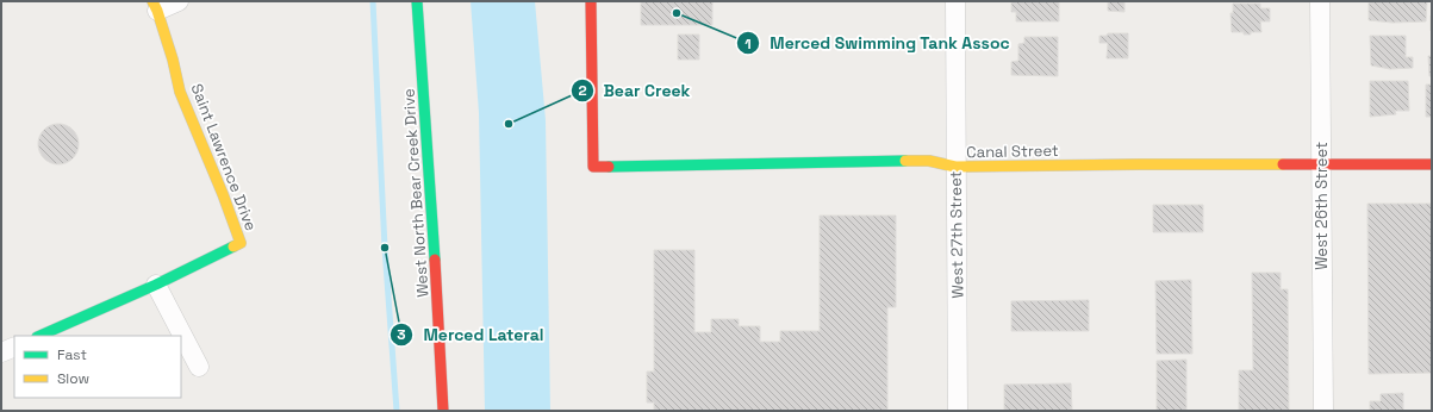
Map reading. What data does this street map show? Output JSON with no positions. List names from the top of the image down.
{
  "streets": {
    "street": [
      "Canal Street",
      "Saint Lawrence Drive",
      "West North Bear Creek Drive",
      "West 26th Street",
      "West 27th Street"
    ]
  },
  "crossings": [
    ["Canal Street", "West 26th Street"],
    ["Canal Street", "West 27th Street"]
  ],
  "places": ["Merced Swimming Tank Assoc", "Bear Creek", "Merced Lateral"],
  "legend": ["Fast", "Slow"]
}
